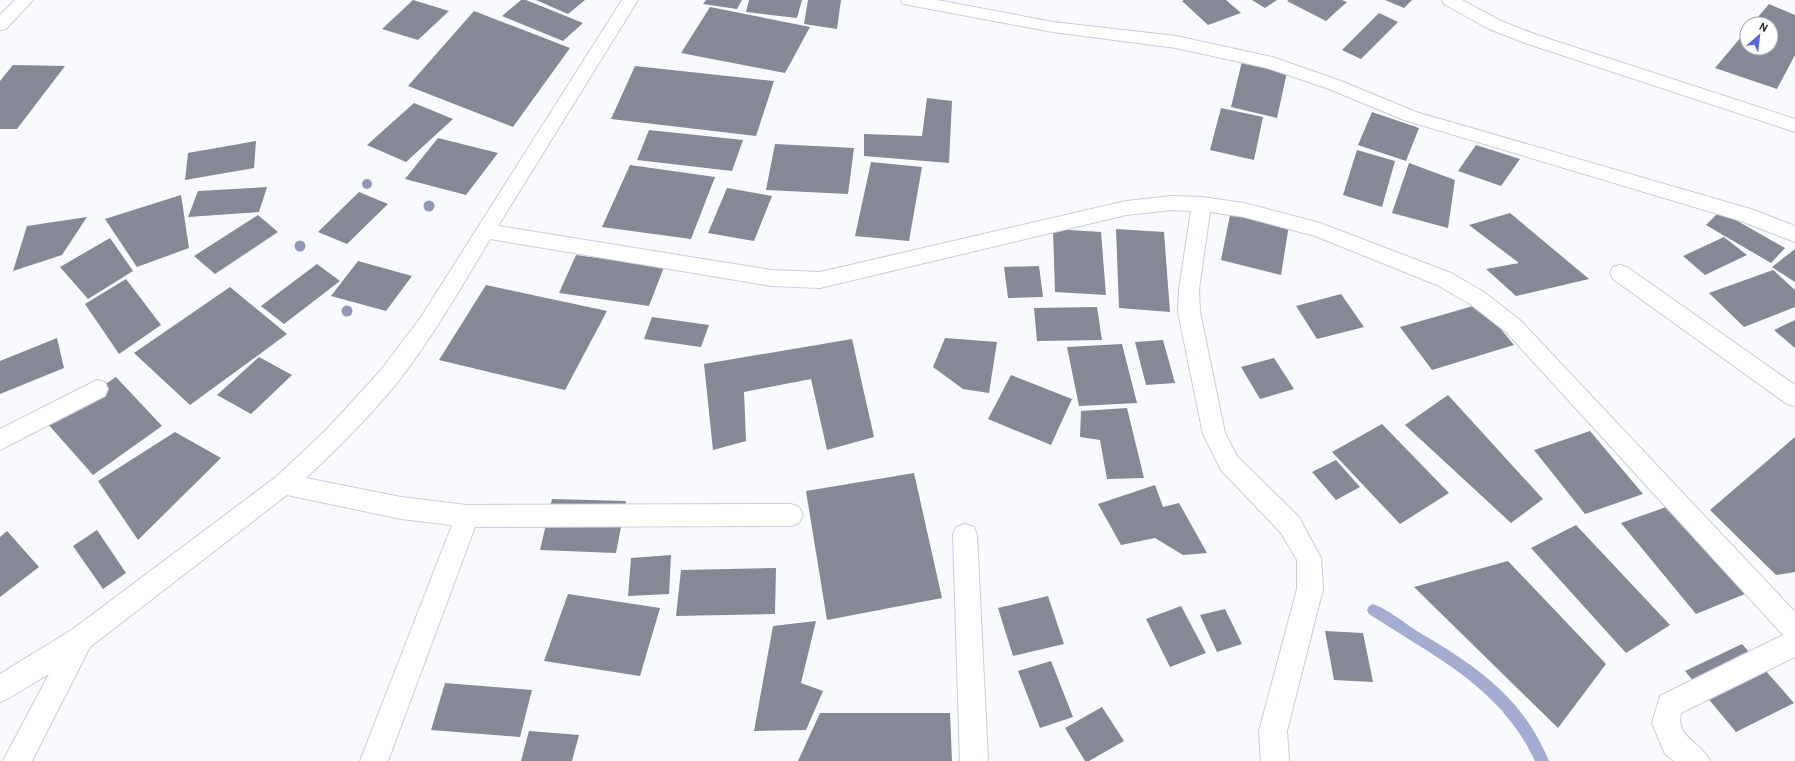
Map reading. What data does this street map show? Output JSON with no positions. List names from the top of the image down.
{
  "north": "top right"
}
